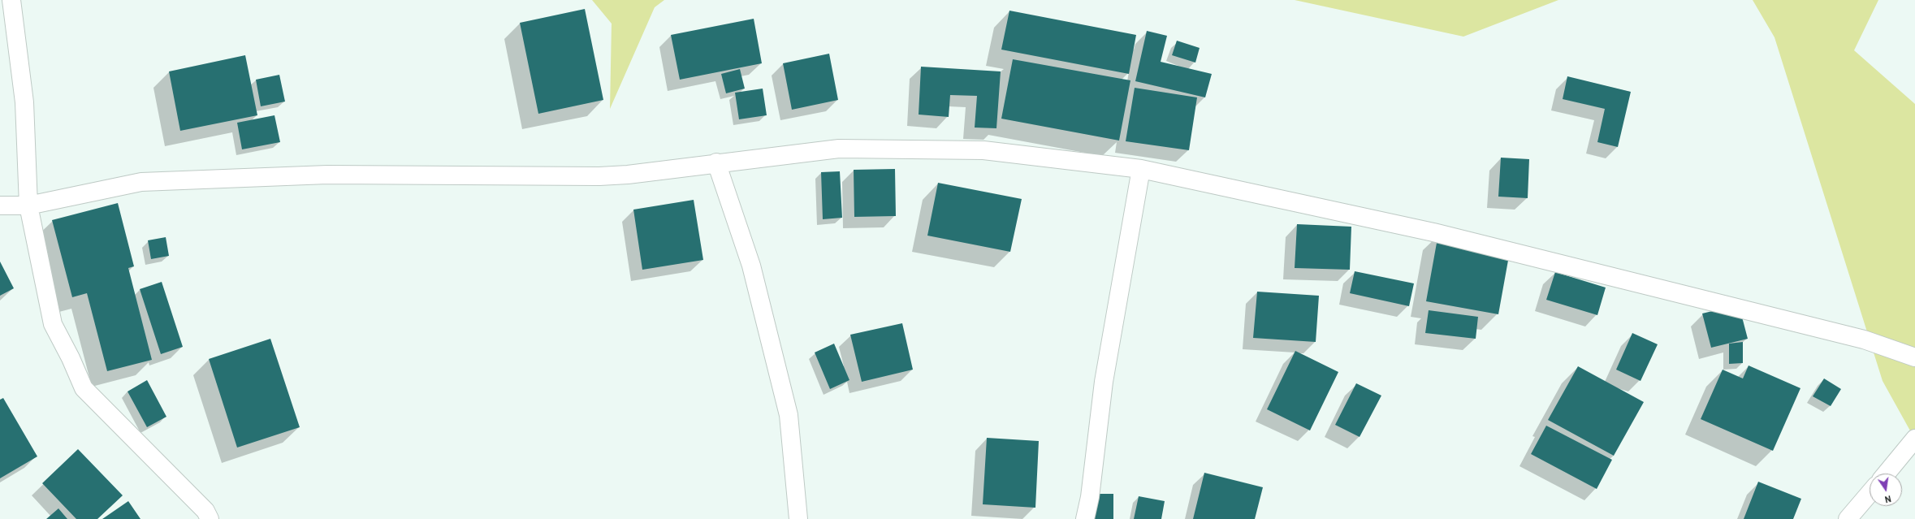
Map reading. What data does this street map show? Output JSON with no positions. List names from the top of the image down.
{
  "north": "bottom"
}
